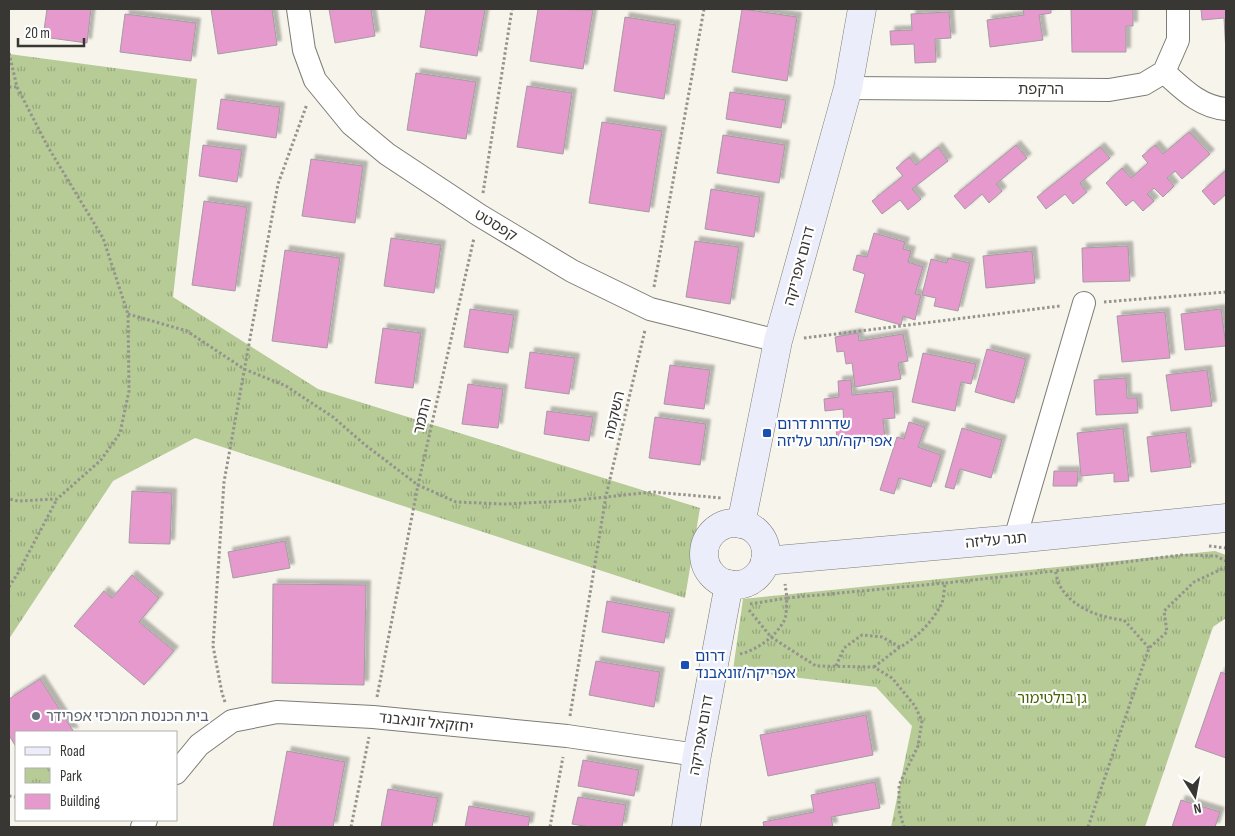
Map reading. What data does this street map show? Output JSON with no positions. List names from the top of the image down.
{
  "streets": {
    "street": [
      "הרקפת",
      "קפסטט",
      "דרום אפריקה",
      "תגר עליזה",
      "יחזקאל זונאבנד"
    ],
    "path": ["השקמה", "התמר"]
  },
  "crossings": [
    ["הרקפת", "דרום אפריקה"],
    ["קפסטט", "דרום אפריקה"],
    ["קפסטט", "השקמה"],
    ["קפסטט", "התמר"],
    ["דרום אפריקה", "תגר עליזה"],
    ["דרום אפריקה", "יחזקאל זונאבנד"],
    ["השקמה", "יחזקאל זונאבנד"],
    ["התמר", "יחזקאל זונאבנד"]
  ],
  "parks": ["גן בולטימור"],
  "places": {
    "transit": ["שדרות דרום אפריקה/תגר עליזה", "דרום אפריקה/זונאבנד"],
    "other": ["בית הכנסת המרכזי אפרידר"]
  },
  "legend": ["Road", "Park", "Building"],
  "scale_bar": "20 m",
  "north": "bottom"
}
